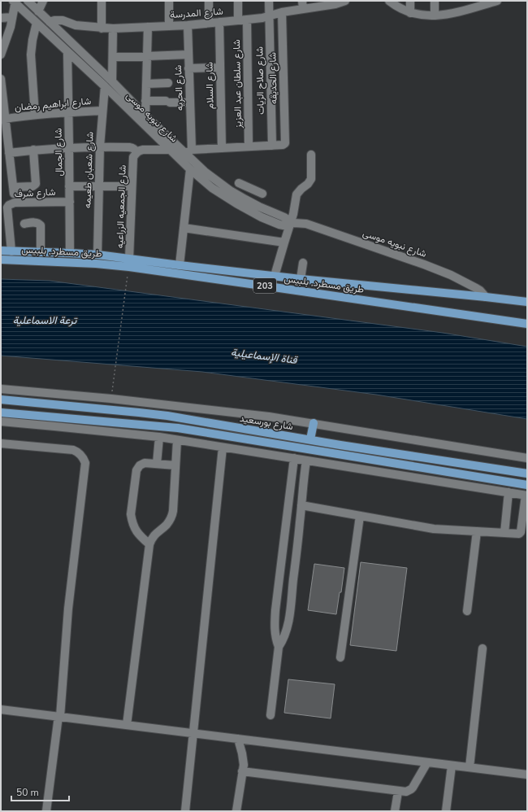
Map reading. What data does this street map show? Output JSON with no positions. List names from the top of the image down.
{
  "streets": {
    "main road": ["طريق مسطرد, بلبيس", "203", "شارع بورسعيد"],
    "street": [
      "شارع المدرسة",
      "شارع الحديقه",
      "شارع صلاح الزيات",
      "شارع سلطان عبد العزيز",
      "شارع السلام",
      "شارع الحريه",
      "شارع ابراهيم رمضان",
      "شارع نبويه موسى",
      "شارع الجمال",
      "شارع شعبان طعيمه",
      "شارع شرف",
      "شارع الجمعيه الزراعيه"
    ]
  },
  "crossings": [
    ["شارع المدرسة", "شارع الحديقه"],
    ["شارع المدرسة", "شارع صلاح الزيات"],
    ["شارع المدرسة", "شارع سلطان عبد العزيز"],
    ["شارع المدرسة", "شارع السلام"],
    ["شارع المدرسة", "شارع الحريه"],
    ["شارع المدرسة", "شارع نبويه موسى"],
    ["شارع الحديقه", "شارع صلاح الزيات"],
    ["شارع الحريه", "شارع نبويه موسى"],
    ["شارع ابراهيم رمضان", "شارع الجمال"],
    ["شارع ابراهيم رمضان", "شارع شعبان طعيمه"],
    ["شارع نبويه موسى", "شارع الجمال"],
    ["شارع نبويه موسى", "شارع شعبان طعيمه"],
    ["شارع نبويه موسى", "طريق مسطرد, بلبيس"],
    ["شارع الجمال", "شارع شرف"],
    ["شارع الجمال", "طريق مسطرد, بلبيس"],
    ["شارع شعبان طعيمه", "طريق مسطرد, بلبيس"],
    ["شارع شرف", "طريق مسطرد, بلبيس"],
    ["شارع الجمعيه الزراعيه", "طريق مسطرد, بلبيس"]
  ],
  "water": ["ترعة الاسماعلية", "قناة الإسماعيلية"],
  "scale_bar": "50 m"
}
